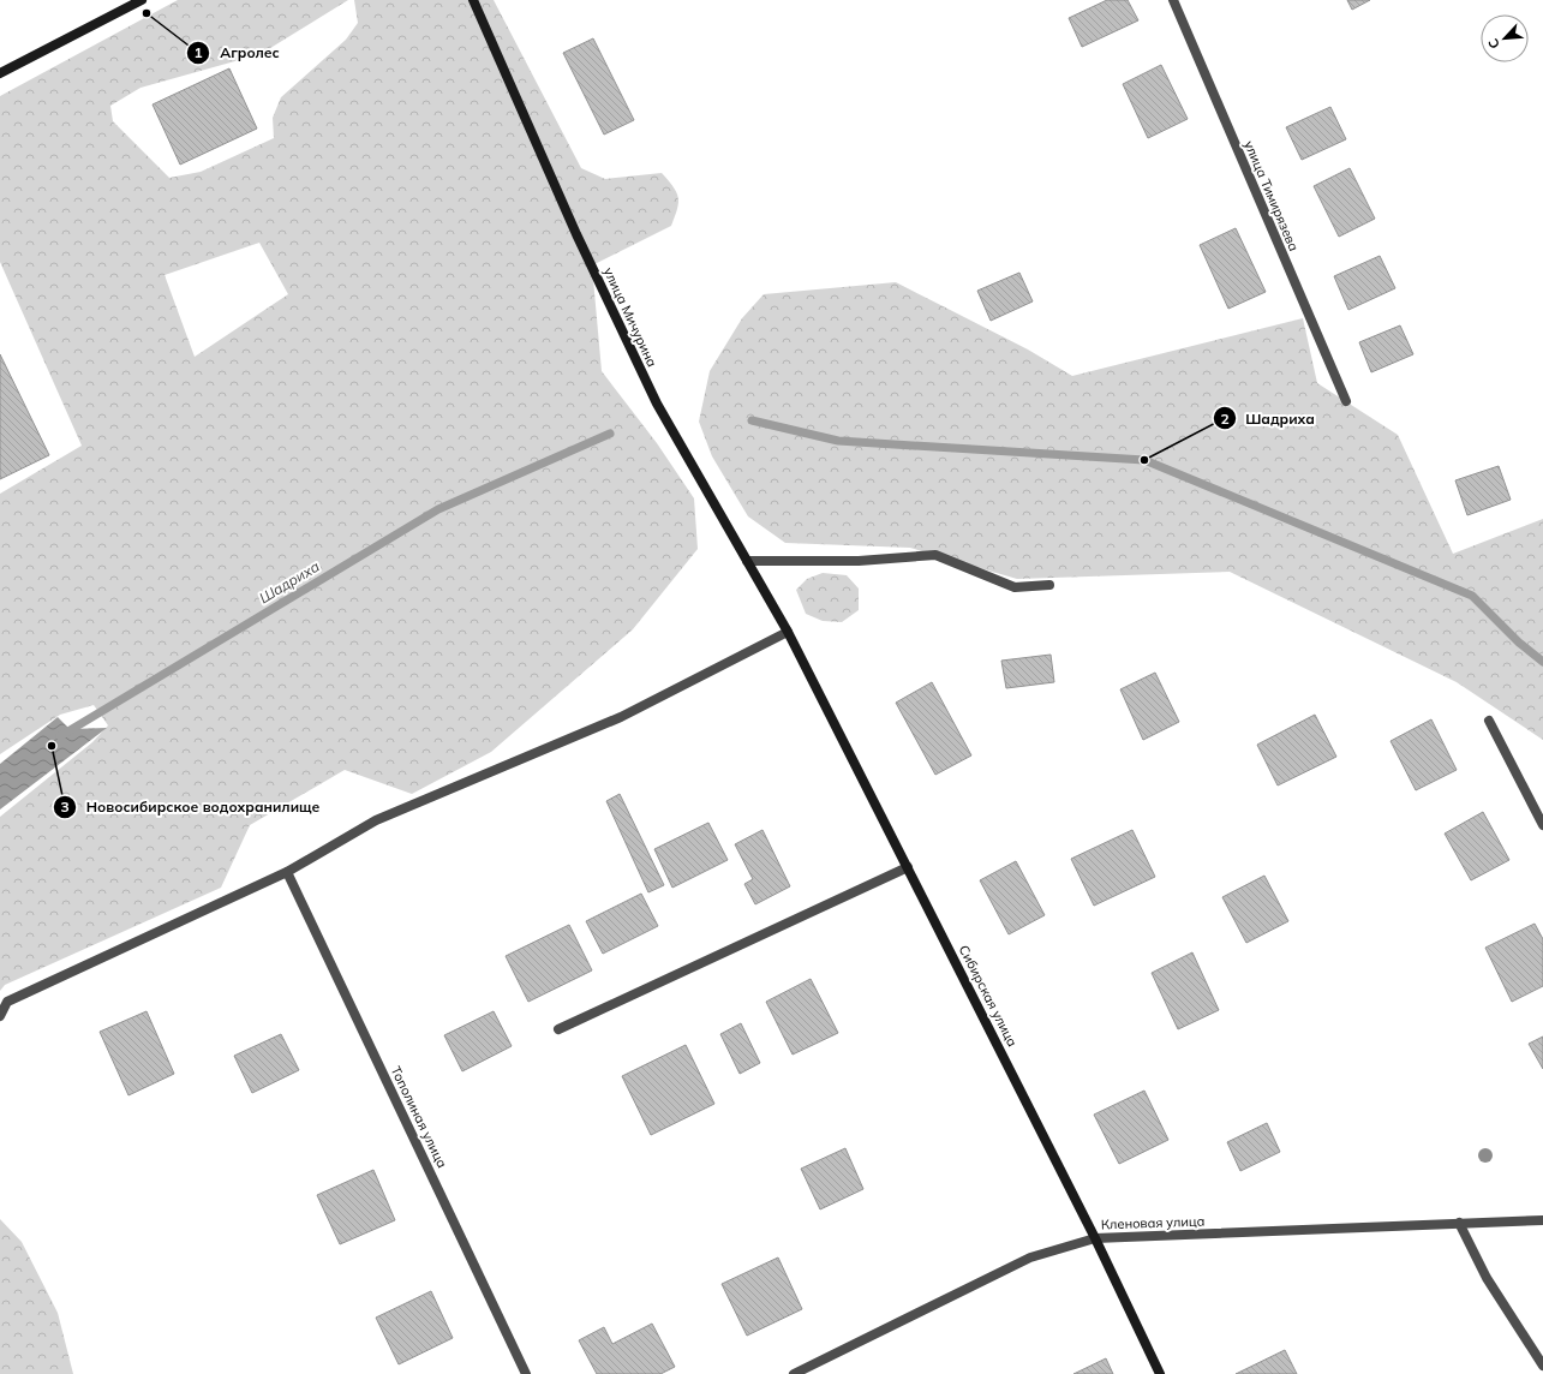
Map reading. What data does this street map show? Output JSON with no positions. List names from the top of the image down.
{
  "streets": {
    "street": [
      "улица Тимирязева",
      "улица Мичурина",
      "Сибирская улица",
      "Тополиная улица",
      "Кленовая улица"
    ]
  },
  "crossings": [
    ["улица Мичурина", "Сибирская улица"],
    ["Сибирская улица", "Кленовая улица"]
  ],
  "water": ["Шадриха"],
  "places": ["Агролес", "Шадриха", "Новосибирское водохранилище"],
  "north": "bottom left"
}
